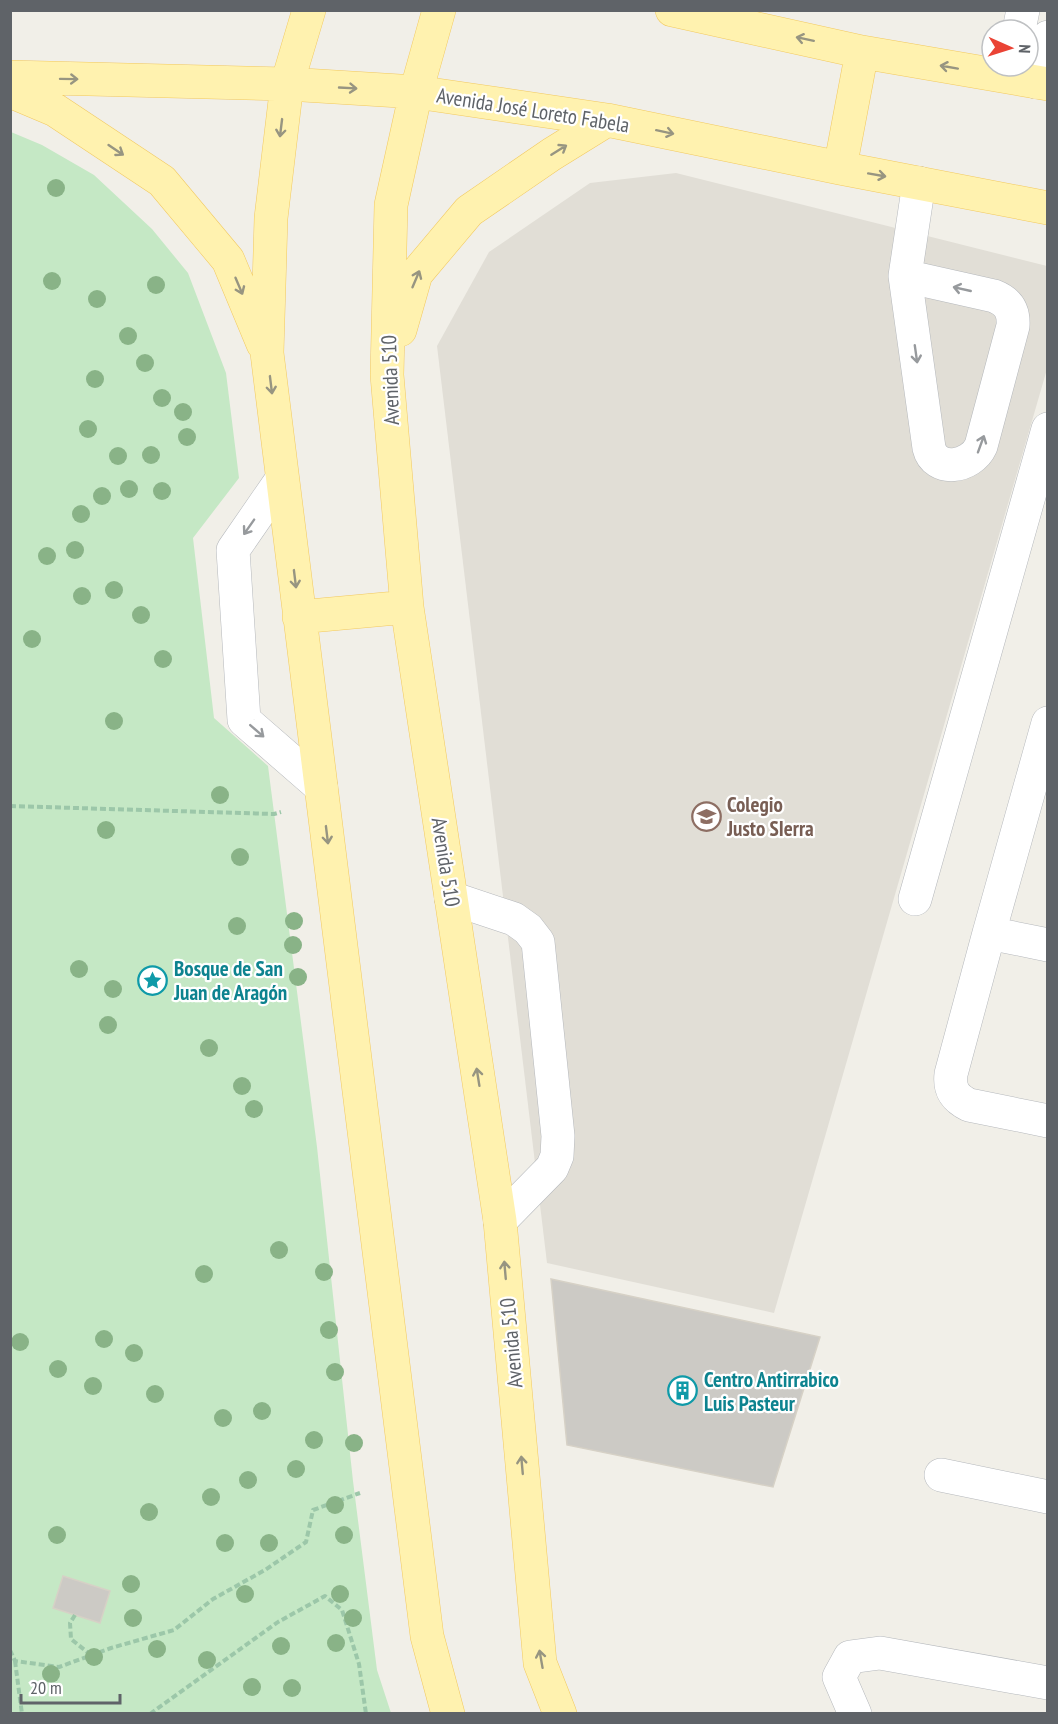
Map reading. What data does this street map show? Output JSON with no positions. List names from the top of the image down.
{
  "streets": {
    "main road": ["Avenida José Loreto Fabela", "Avenida 510"]
  },
  "crossings": [
    ["Avenida José Loreto Fabela", "Avenida 510"]
  ],
  "places": {
    "school or university": ["Colegio Justo SIerra"],
    "place": ["Bosque de San Juan de Aragón"],
    "building": ["Centro Antirrabico Luis Pasteur"]
  },
  "scale_bar": "20 m",
  "north": "right"
}
